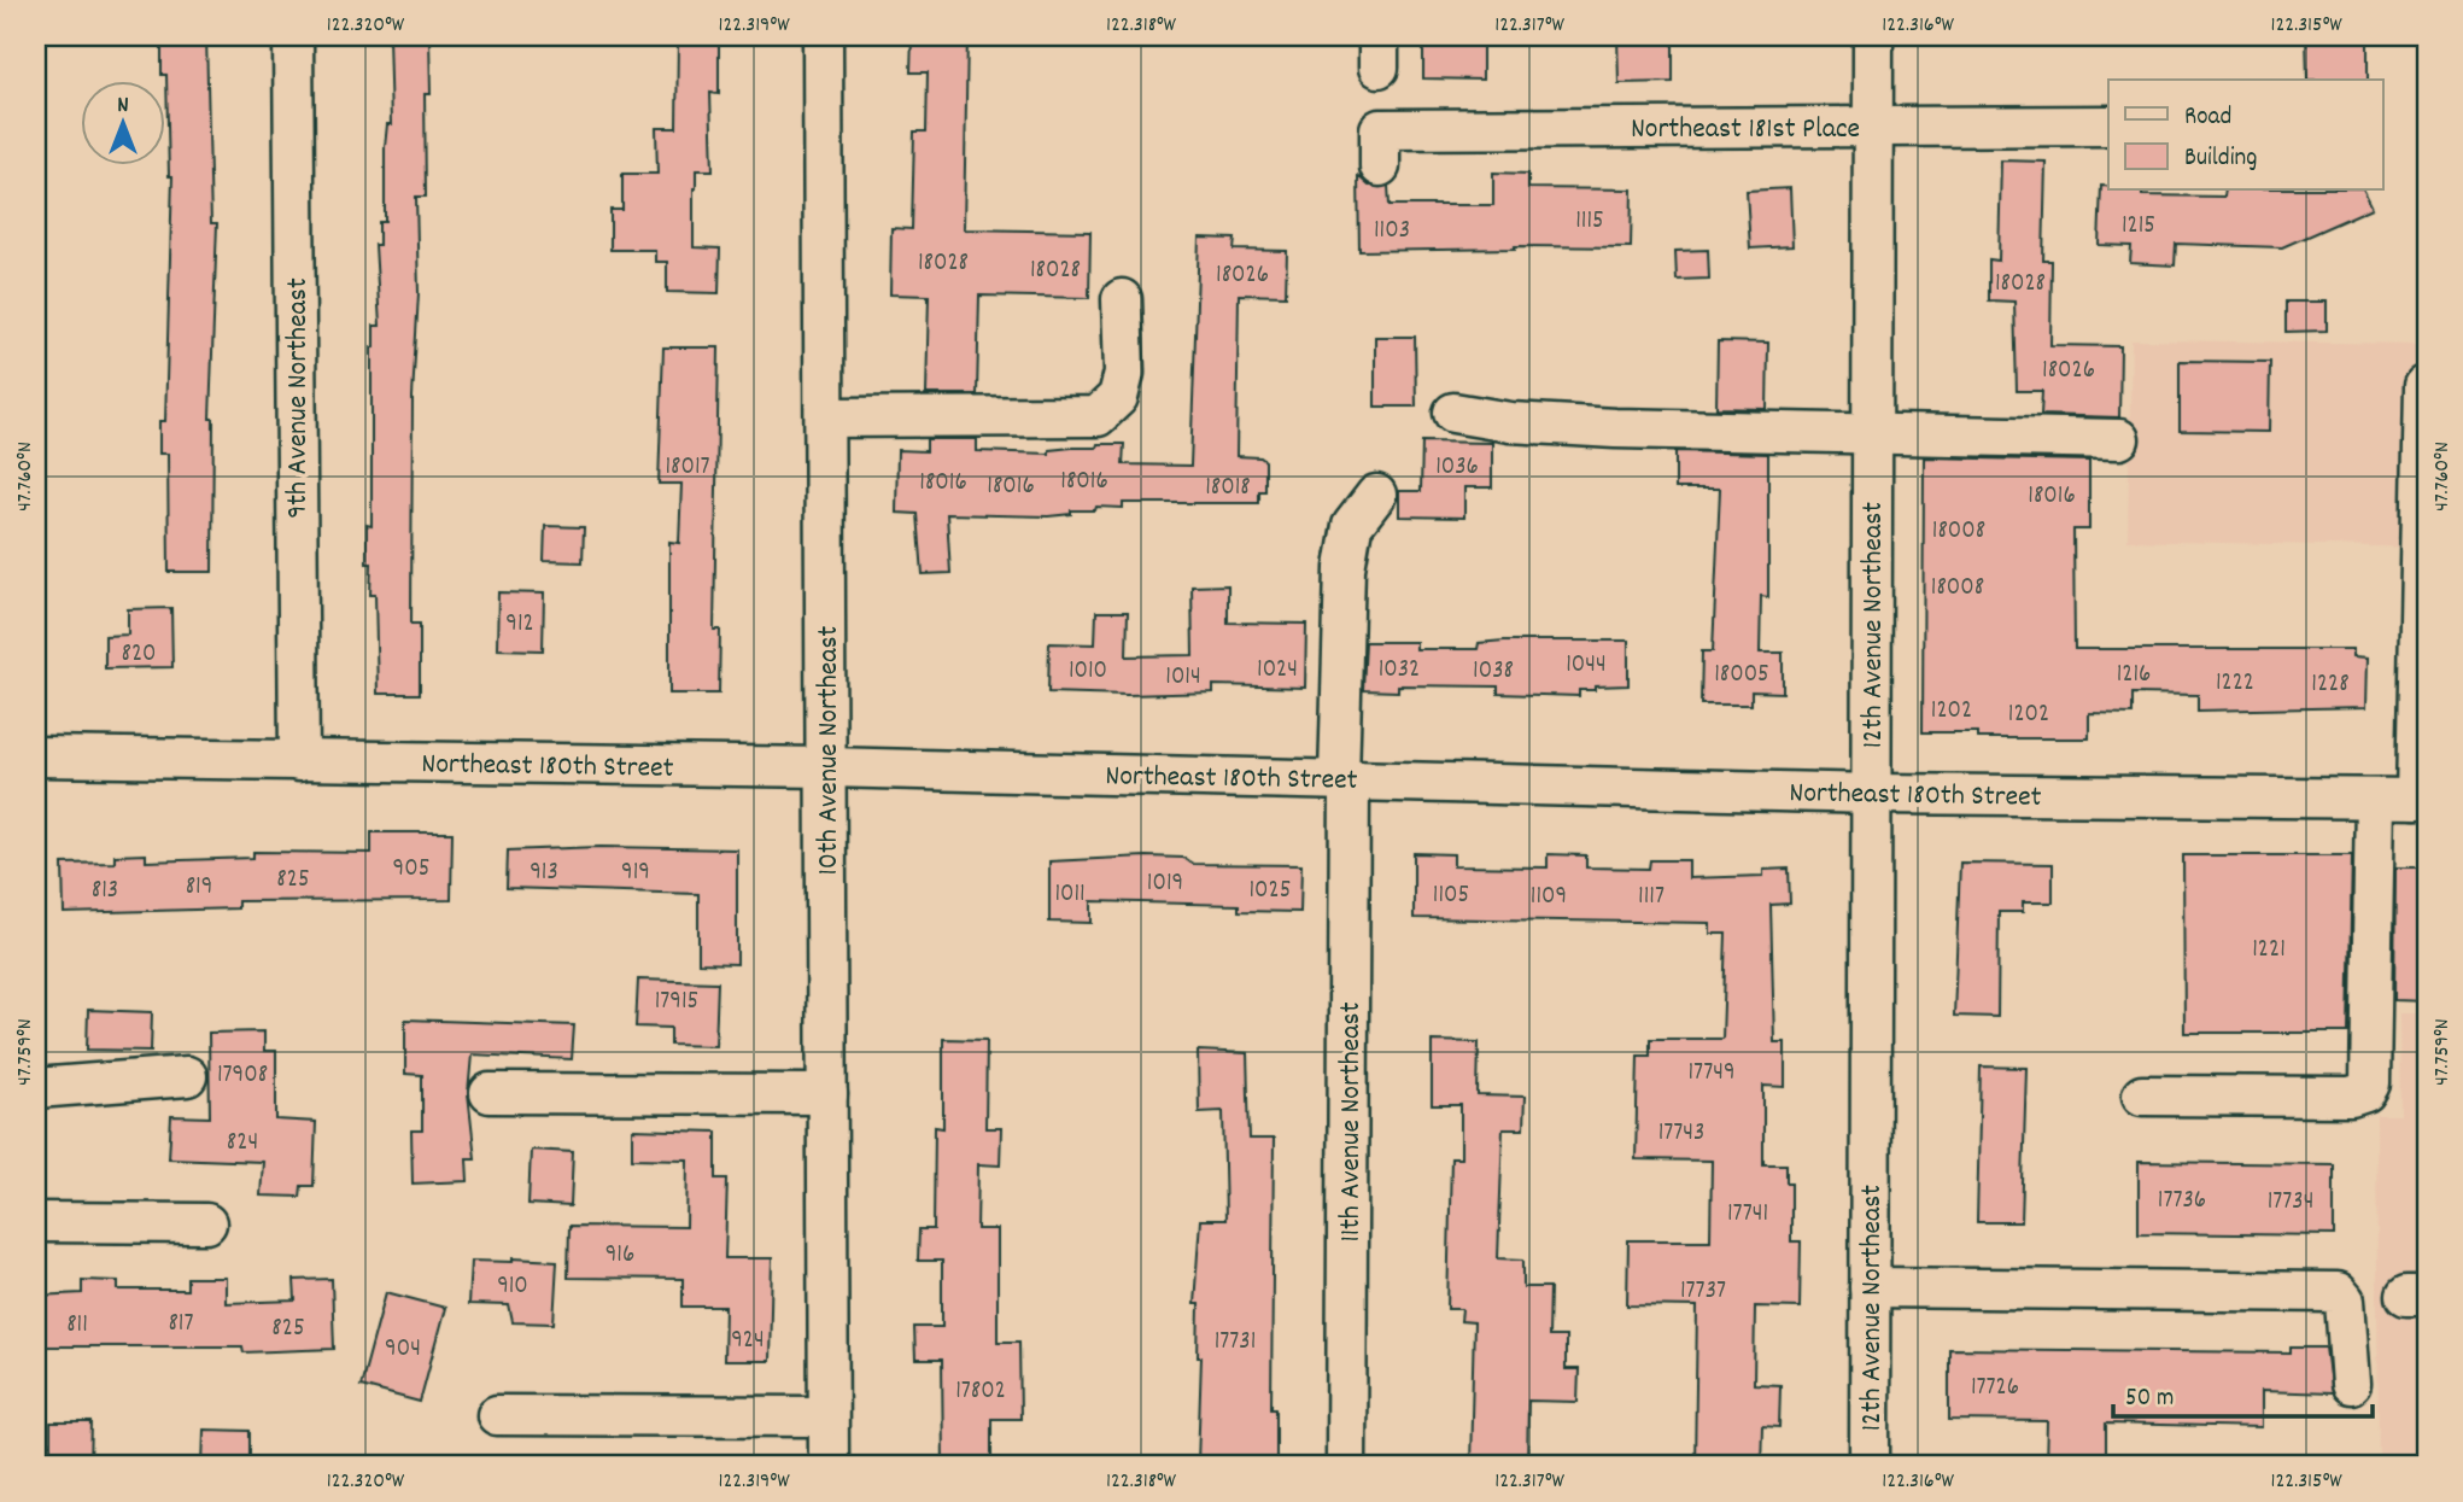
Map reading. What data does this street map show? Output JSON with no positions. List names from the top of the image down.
{
  "streets": {
    "street": [
      "Northeast 181st Place",
      "9th Avenue Northeast",
      "12th Avenue Northeast",
      "10th Avenue Northeast",
      "Northeast 180th Street",
      "11th Avenue Northeast"
    ]
  },
  "crossings": [
    ["Northeast 181st Place", "12th Avenue Northeast"],
    ["9th Avenue Northeast", "Northeast 180th Street"],
    ["12th Avenue Northeast", "Northeast 180th Street"],
    ["10th Avenue Northeast", "Northeast 180th Street"],
    ["Northeast 180th Street", "11th Avenue Northeast"]
  ],
  "house_numbers": [
    "1115",
    "1215",
    "1103",
    "18028",
    "18028",
    "18026",
    "18028",
    "18026",
    "18017",
    "1036",
    "18016",
    "18016",
    "18016",
    "18018",
    "18016",
    "18008",
    "18008",
    "912",
    "820",
    "1044",
    "1024",
    "1032",
    "1010",
    "1038",
    "18005",
    "1216",
    "1014",
    "1222",
    "1228",
    "1202",
    "1202",
    "905",
    "913",
    "919",
    "825",
    "1019",
    "819",
    "813",
    "1025",
    "1011",
    "1105",
    "1109",
    "1117",
    "1221",
    "17915",
    "17749",
    "17908",
    "17743",
    "824",
    "17736",
    "17734",
    "17741",
    "916",
    "910",
    "17737",
    "817",
    "811",
    "825",
    "924",
    "17731",
    "904",
    "17726",
    "17802"
  ],
  "legend": ["Road", "Building"],
  "scale_bar": "50 m",
  "north": "top",
  "coordinates": [
    "122.320°W",
    "122.319°W",
    "122.318°W",
    "122.317°W",
    "122.316°W",
    "122.315°W",
    "47.760°N",
    "47.759°N"
  ]
}
